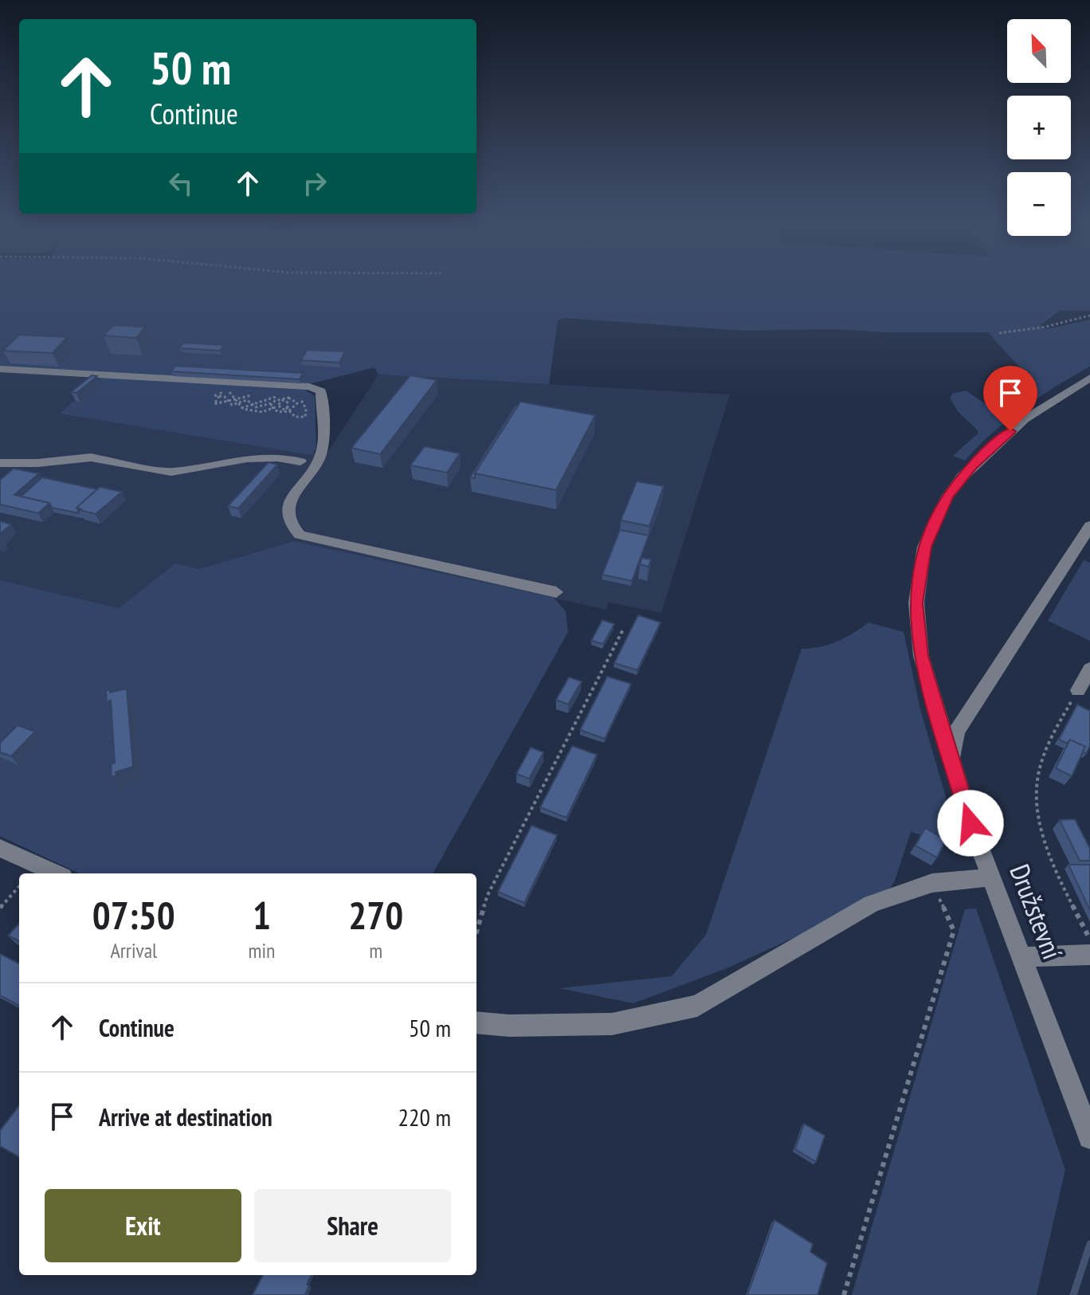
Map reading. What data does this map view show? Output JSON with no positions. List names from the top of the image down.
{
  "streets": {
    "street": ["Družstevní"]
  },
  "north": "top left",
  "page": {
    "map_buttons": ["+", "−"],
    "turn": ["50 m", "Continue"],
    "eta": [
      "07:50",
      "Arrival",
      "1",
      "min",
      "270",
      "m"
    ],
    "list": [
      {
        "name": "Continue",
        "value": "50 m"
      },
      {
        "name": "Arrive at destination",
        "value": "220 m"
      }
    ],
    "buttons": ["Exit", "Share"]
  }
}
